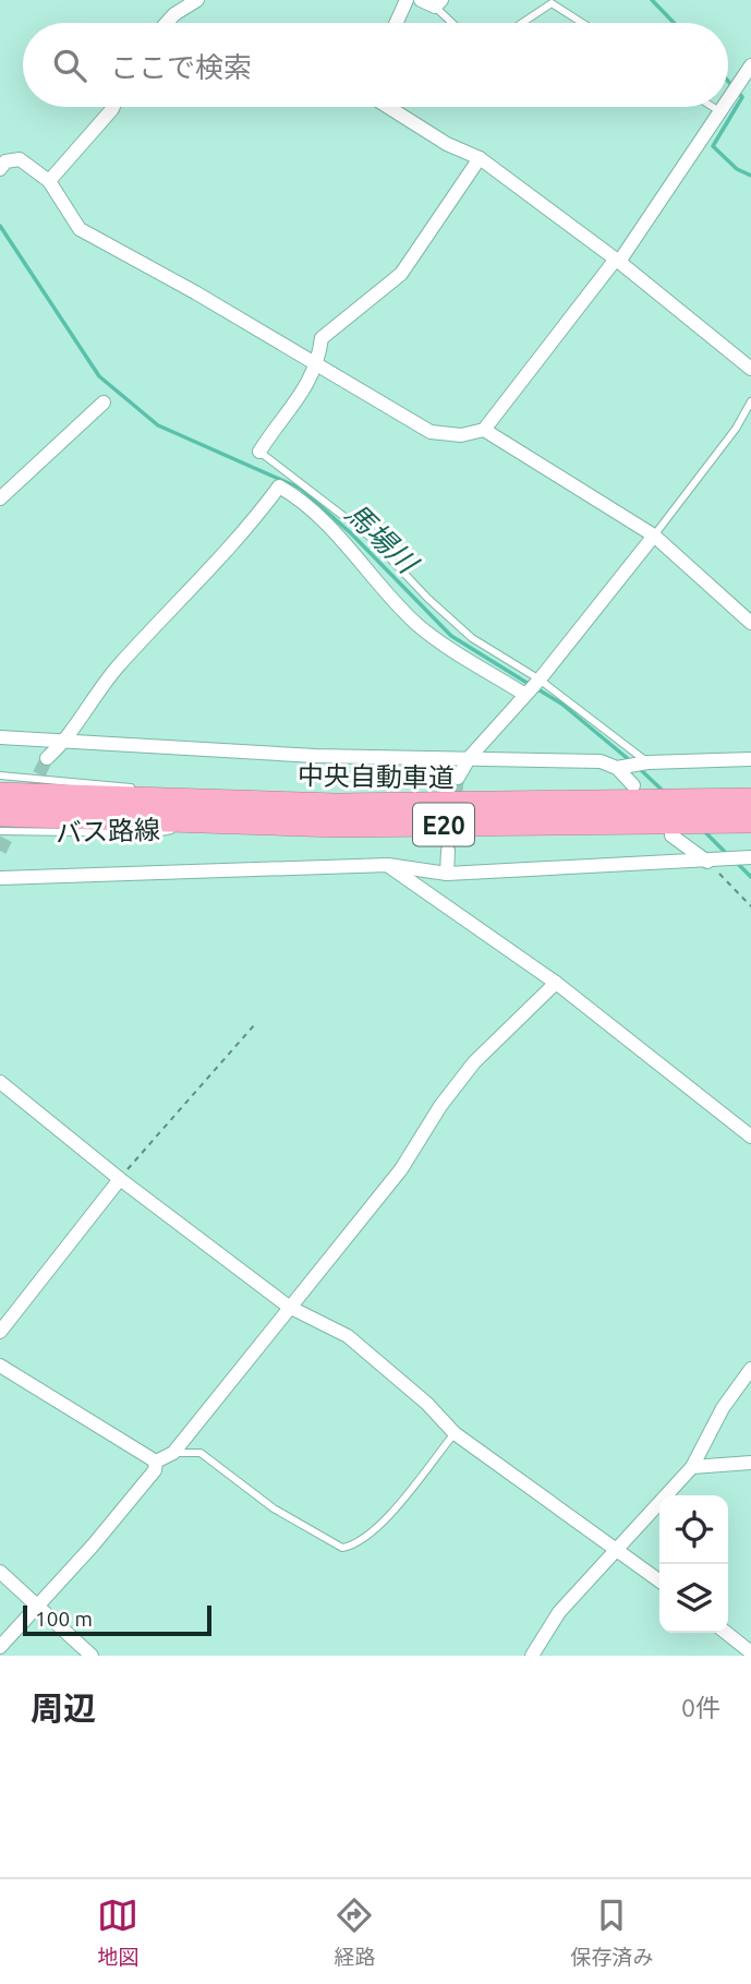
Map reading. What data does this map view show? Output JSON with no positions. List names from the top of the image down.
{
  "streets": {
    "highway": ["中央自動車道", "E20"],
    "lane": ["バス路線"]
  },
  "crossings": [
    ["中央自動車道", "バス路線"]
  ],
  "water": ["馬場川"],
  "scale_bar": "100 m",
  "page": {
    "search": "ここで検索",
    "scale": "100 m",
    "heading": ["周辺", "0件"],
    "nav": ["地図", "経路", "保存済み"]
  }
}
